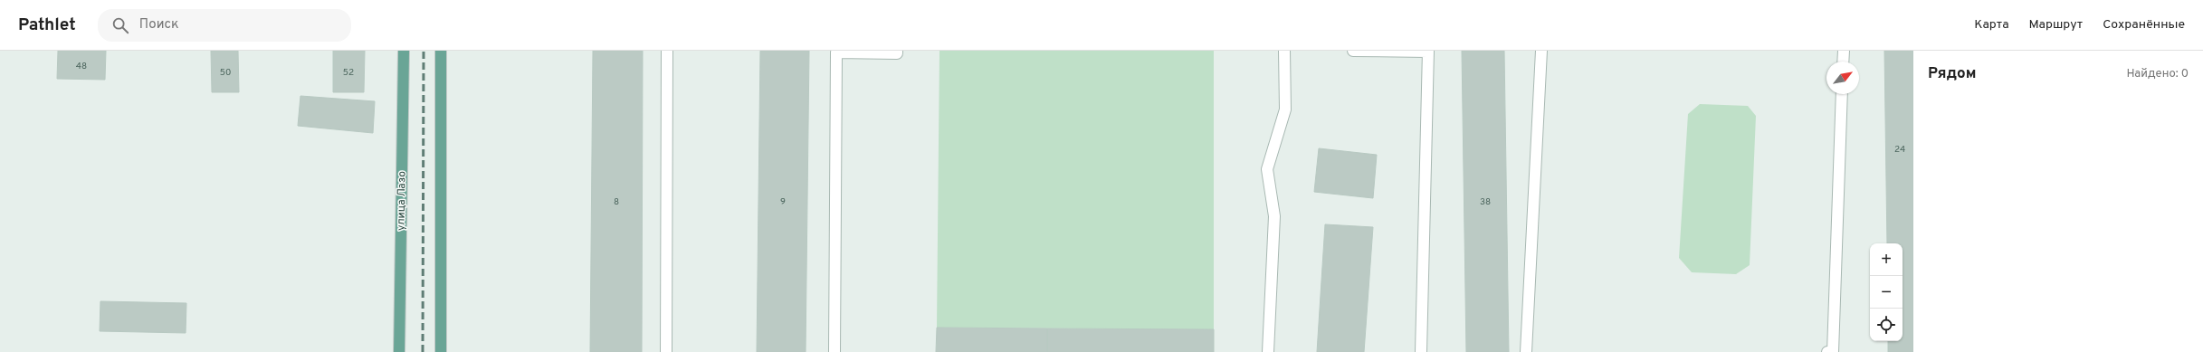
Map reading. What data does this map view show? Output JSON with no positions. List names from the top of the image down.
{
  "streets": {
    "main road": ["улица Лазо"]
  },
  "house_numbers": [
    "48",
    "50",
    "52",
    "24",
    "8",
    "9",
    "38"
  ],
  "north": "top right",
  "page": {
    "header": "Pathlet",
    "search": "Поиск",
    "nav": ["Карта", "Маршрут", "Сохранённые"],
    "heading": ["Рядом", "Найдено: 0"],
    "map_buttons": ["+", "−"]
  }
}
